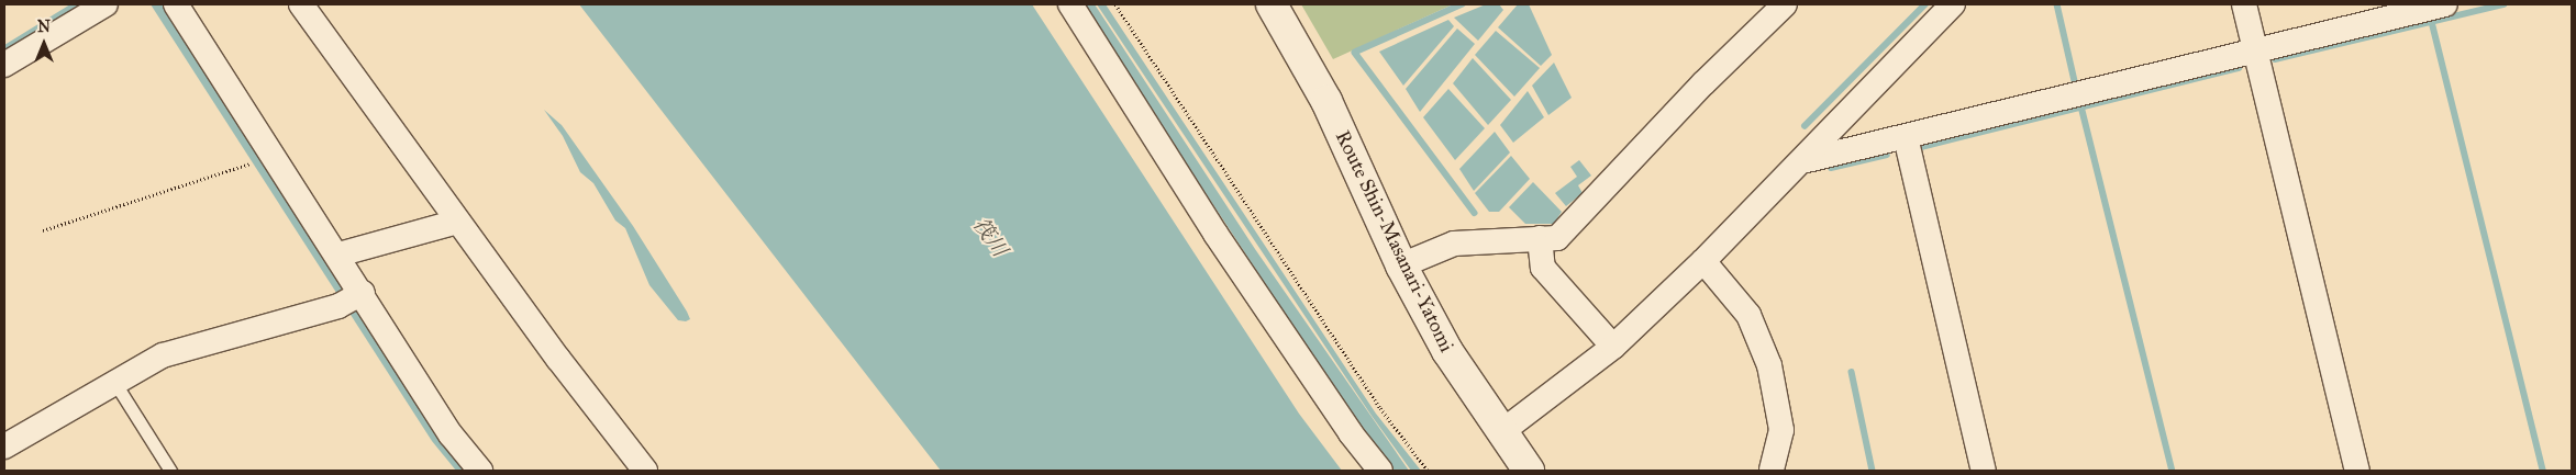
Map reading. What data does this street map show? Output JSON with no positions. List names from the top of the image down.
{
  "streets": {
    "main road": ["Route Shin-Masanari-Yatomi"]
  },
  "water": ["筏川"],
  "north": "top"
}
